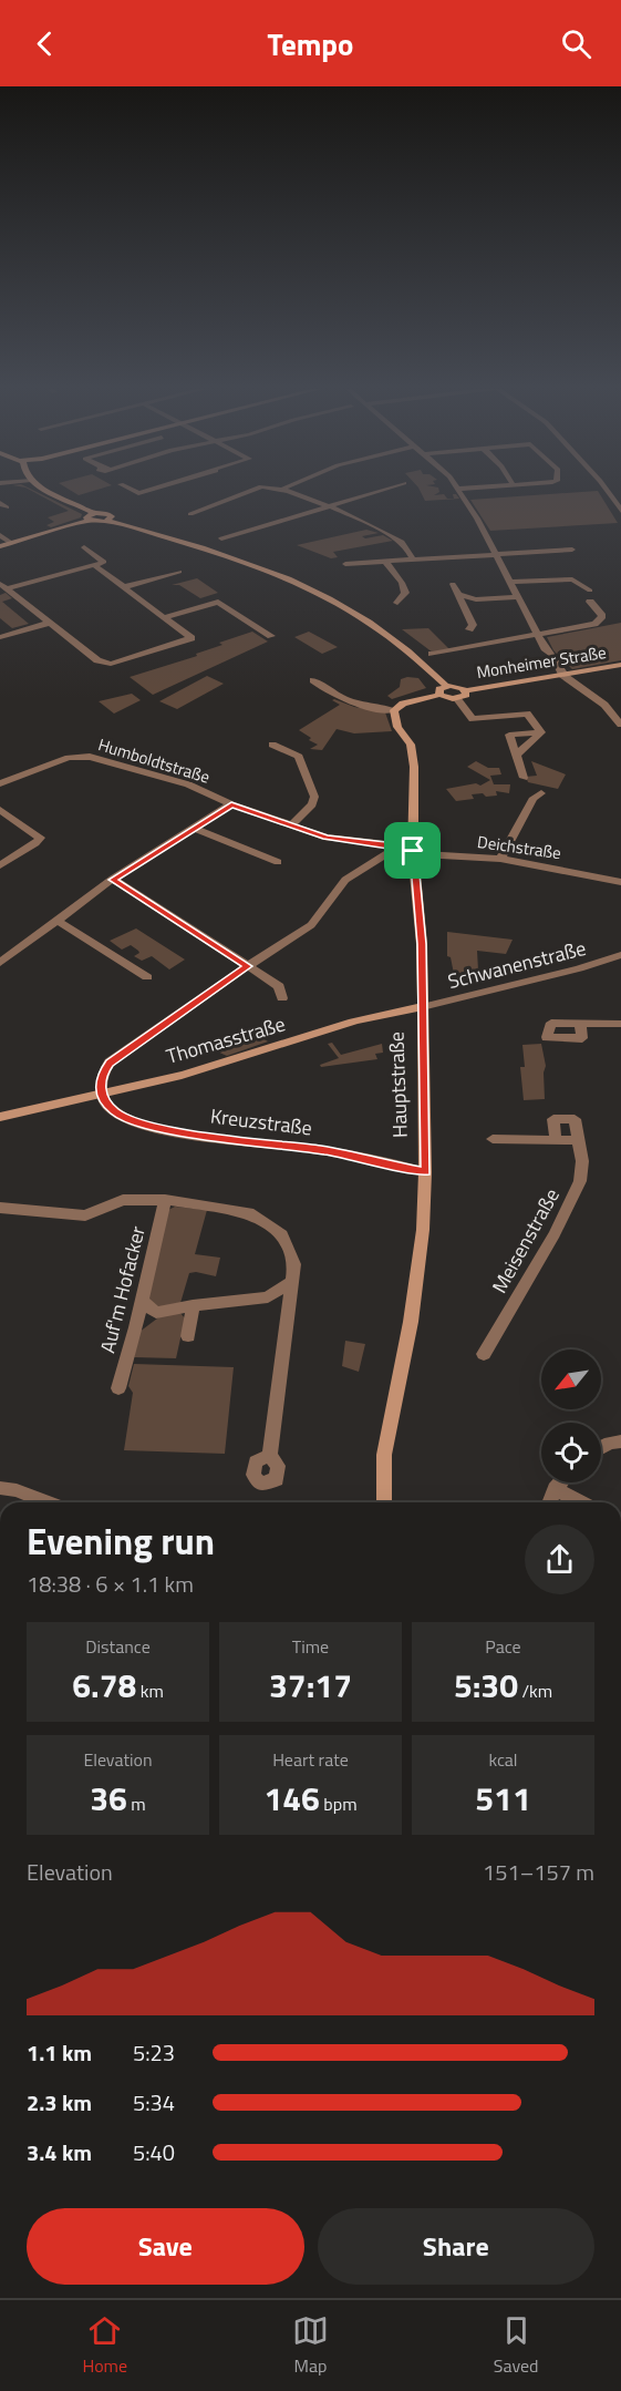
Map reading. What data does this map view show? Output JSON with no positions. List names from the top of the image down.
{
  "streets": {
    "street": [
      "Monheimer Straße",
      "Humboldtstraße",
      "Deichstraße",
      "Schwanenstraße",
      "Thomasstraße",
      "Hauptstraße",
      "Kreuzstraße",
      "Meisenstraße",
      "Auf'm Hofacker"
    ]
  },
  "crossings": [
    ["Humboldtstraße", "Deichstraße"],
    ["Humboldtstraße", "Hauptstraße"],
    ["Deichstraße", "Hauptstraße"],
    ["Schwanenstraße", "Thomasstraße"],
    ["Schwanenstraße", "Hauptstraße"],
    ["Thomasstraße", "Hauptstraße"],
    ["Thomasstraße", "Kreuzstraße"],
    ["Hauptstraße", "Kreuzstraße"]
  ],
  "north": "bottom left",
  "page": {
    "header": "Tempo",
    "heading": ["Evening run", "18:38 · 6 × 1.1 km"],
    "stats": [
      ["Distance", "6.78 km"],
      ["Time", "37:17"],
      ["Pace", "5:30 /km"],
      ["Elevation", "36 m"],
      ["Heart rate", "146 bpm"],
      ["kcal", "511"]
    ],
    "chart": ["Elevation", "151–157 m"],
    "list": [
      {
        "name": "1.1 km",
        "note": "5:23"
      },
      {
        "name": "2.3 km",
        "note": "5:34"
      },
      {
        "name": "3.4 km",
        "note": "5:40"
      }
    ],
    "buttons": ["Save", "Share"],
    "tabs": ["Home", "Map", "Saved"]
  }
}
